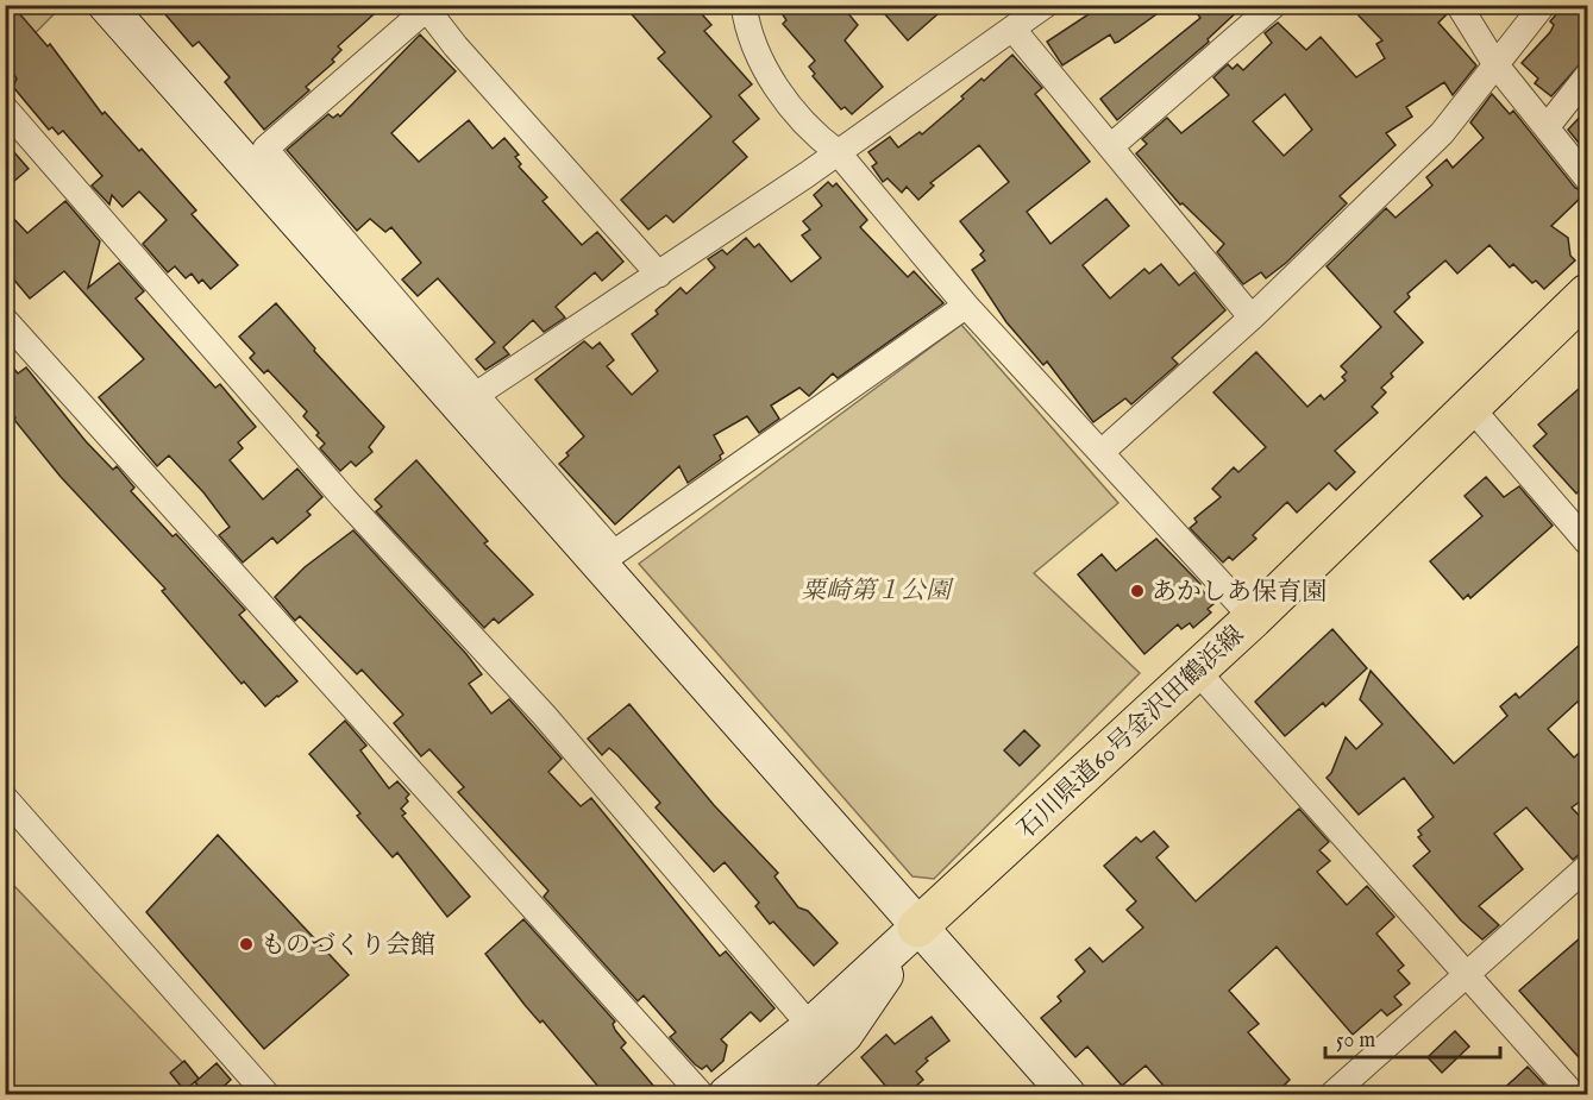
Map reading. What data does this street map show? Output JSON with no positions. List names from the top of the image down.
{
  "streets": {
    "main road": ["石川県道60号金沢田鶴浜線"]
  },
  "parks": ["粟崎第１公園"],
  "places": ["あかしあ保育園", "ものづくり会館"],
  "scale_bar": "50 m"
}
